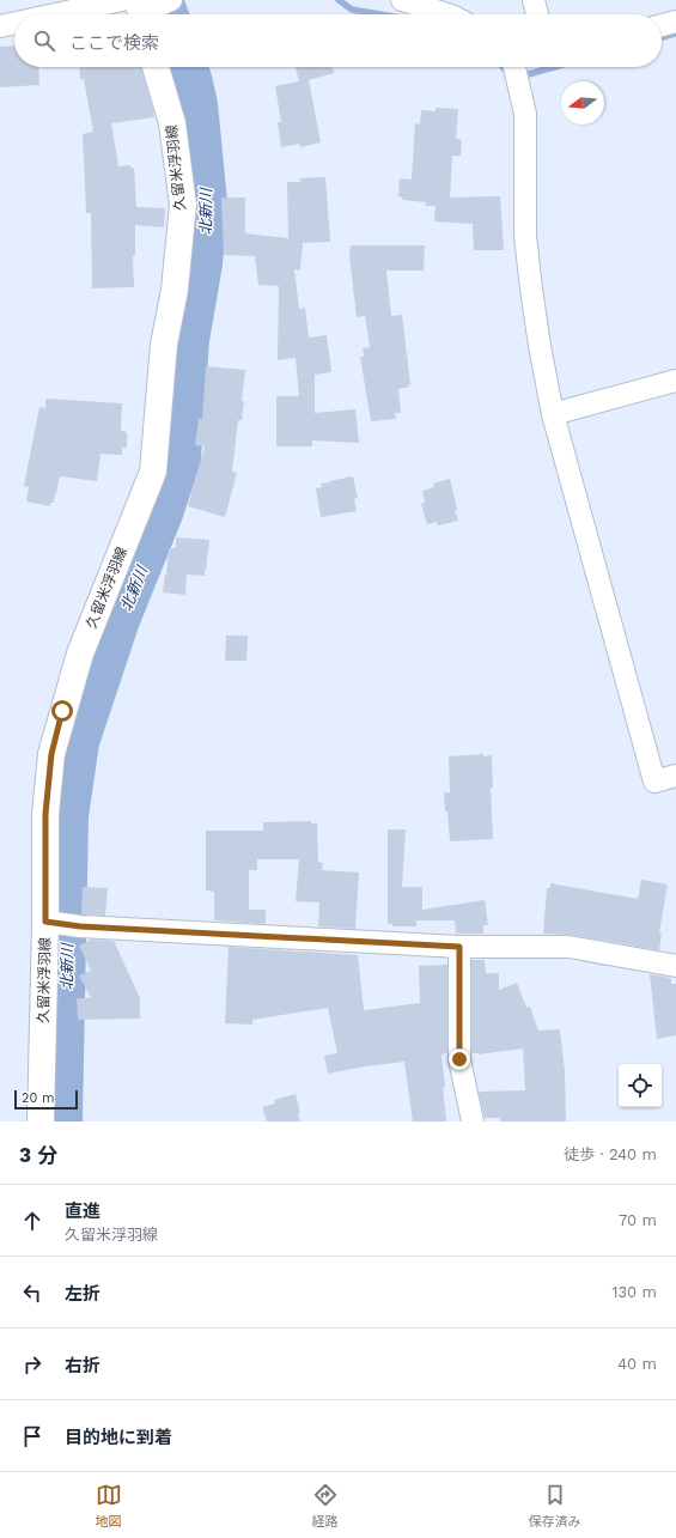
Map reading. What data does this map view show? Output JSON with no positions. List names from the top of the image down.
{
  "streets": {
    "main road": ["久留米浮羽線"]
  },
  "water": ["北新川"],
  "scale_bar": "20 m",
  "north": "left",
  "page": {
    "search": "ここで検索",
    "scale": "20 m",
    "heading": ["3 分", "徒歩 · 240 m"],
    "list": [
      ["直進", "久留米浮羽線", "70 m"],
      ["左折", "130 m"],
      ["右折", "40 m"],
      "目的地に到着"
    ],
    "nav": ["地図", "経路", "保存済み"]
  }
}
